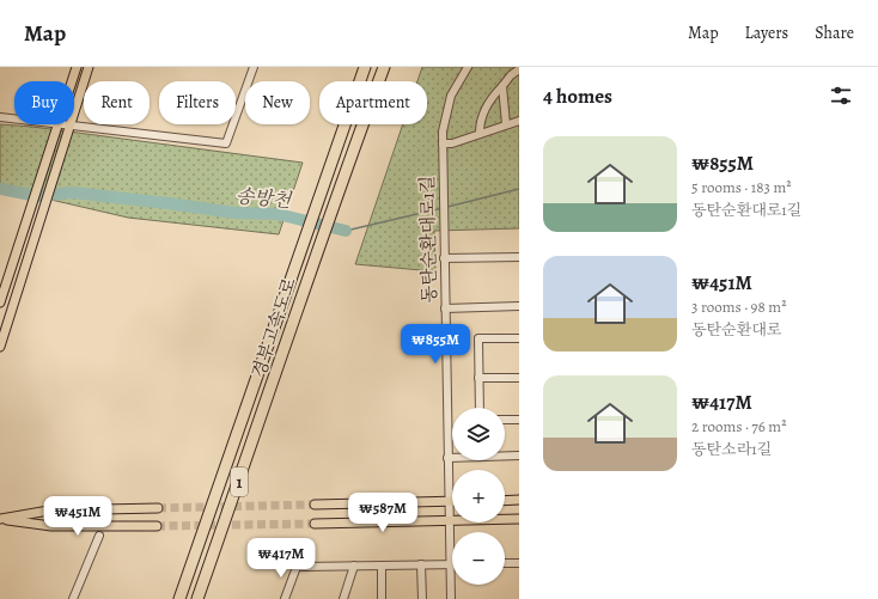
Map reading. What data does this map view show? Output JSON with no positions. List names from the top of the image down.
{
  "streets": {
    "highway": ["경부고속도로", "1"],
    "street": ["동탄순환대로1길"]
  },
  "water": ["송방천"],
  "page": {
    "header": "Map",
    "nav": ["Map", "Layers", "Share"],
    "heading": "4 homes",
    "chip": [
      "Buy",
      "Rent",
      "Filters",
      "New",
      "Apartment"
    ],
    "list": [
      {
        "name": "₩855M",
        "note": "5 rooms · 183 m² · 동탄순환대로1길"
      },
      {
        "name": "₩451M",
        "note": "3 rooms · 98 m² · 동탄순환대로"
      },
      {
        "name": "₩417M",
        "note": "2 rooms · 76 m² · 동탄소라1길"
      }
    ],
    "price": [
      "₩855M",
      "₩587M",
      "₩451M",
      "₩417M"
    ],
    "map_buttons": ["+", "−"]
  }
}
